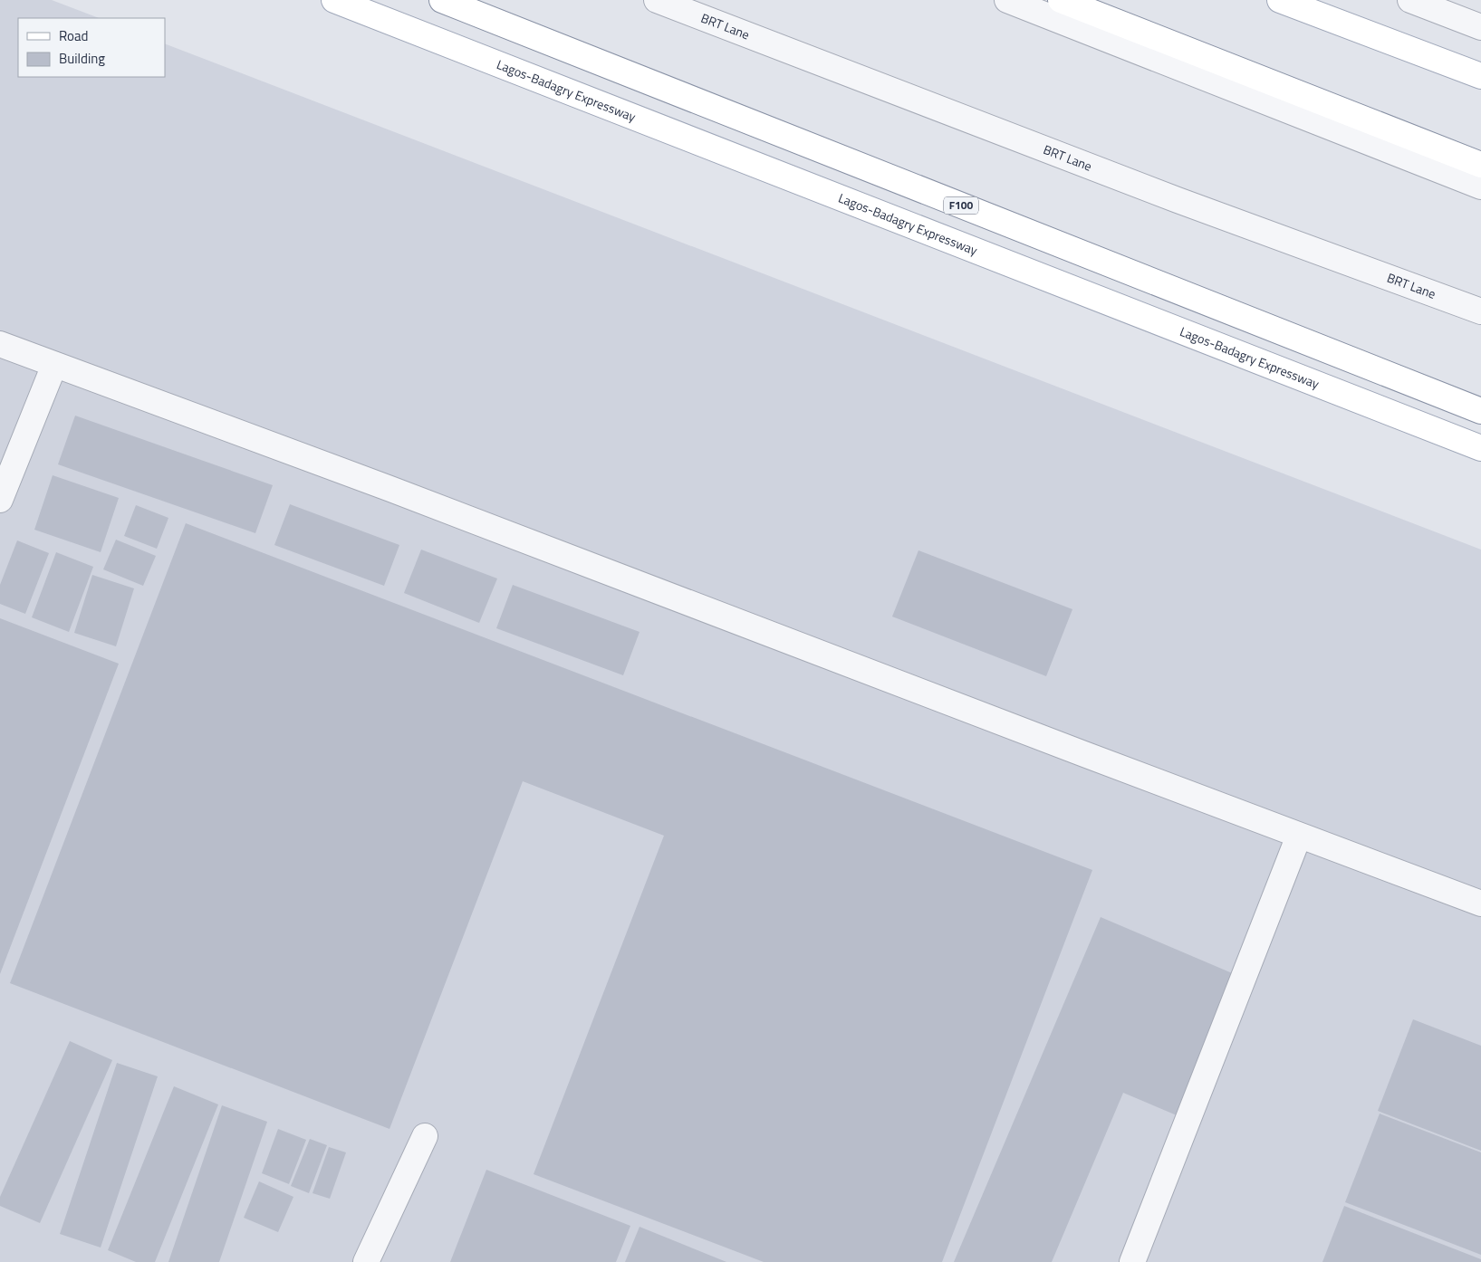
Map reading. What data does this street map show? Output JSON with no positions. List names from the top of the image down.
{
  "streets": {
    "main road": ["Lagos-Badagry Expressway", "F100"],
    "street": ["BRT Lane"]
  },
  "legend": ["Road", "Building"]
}
